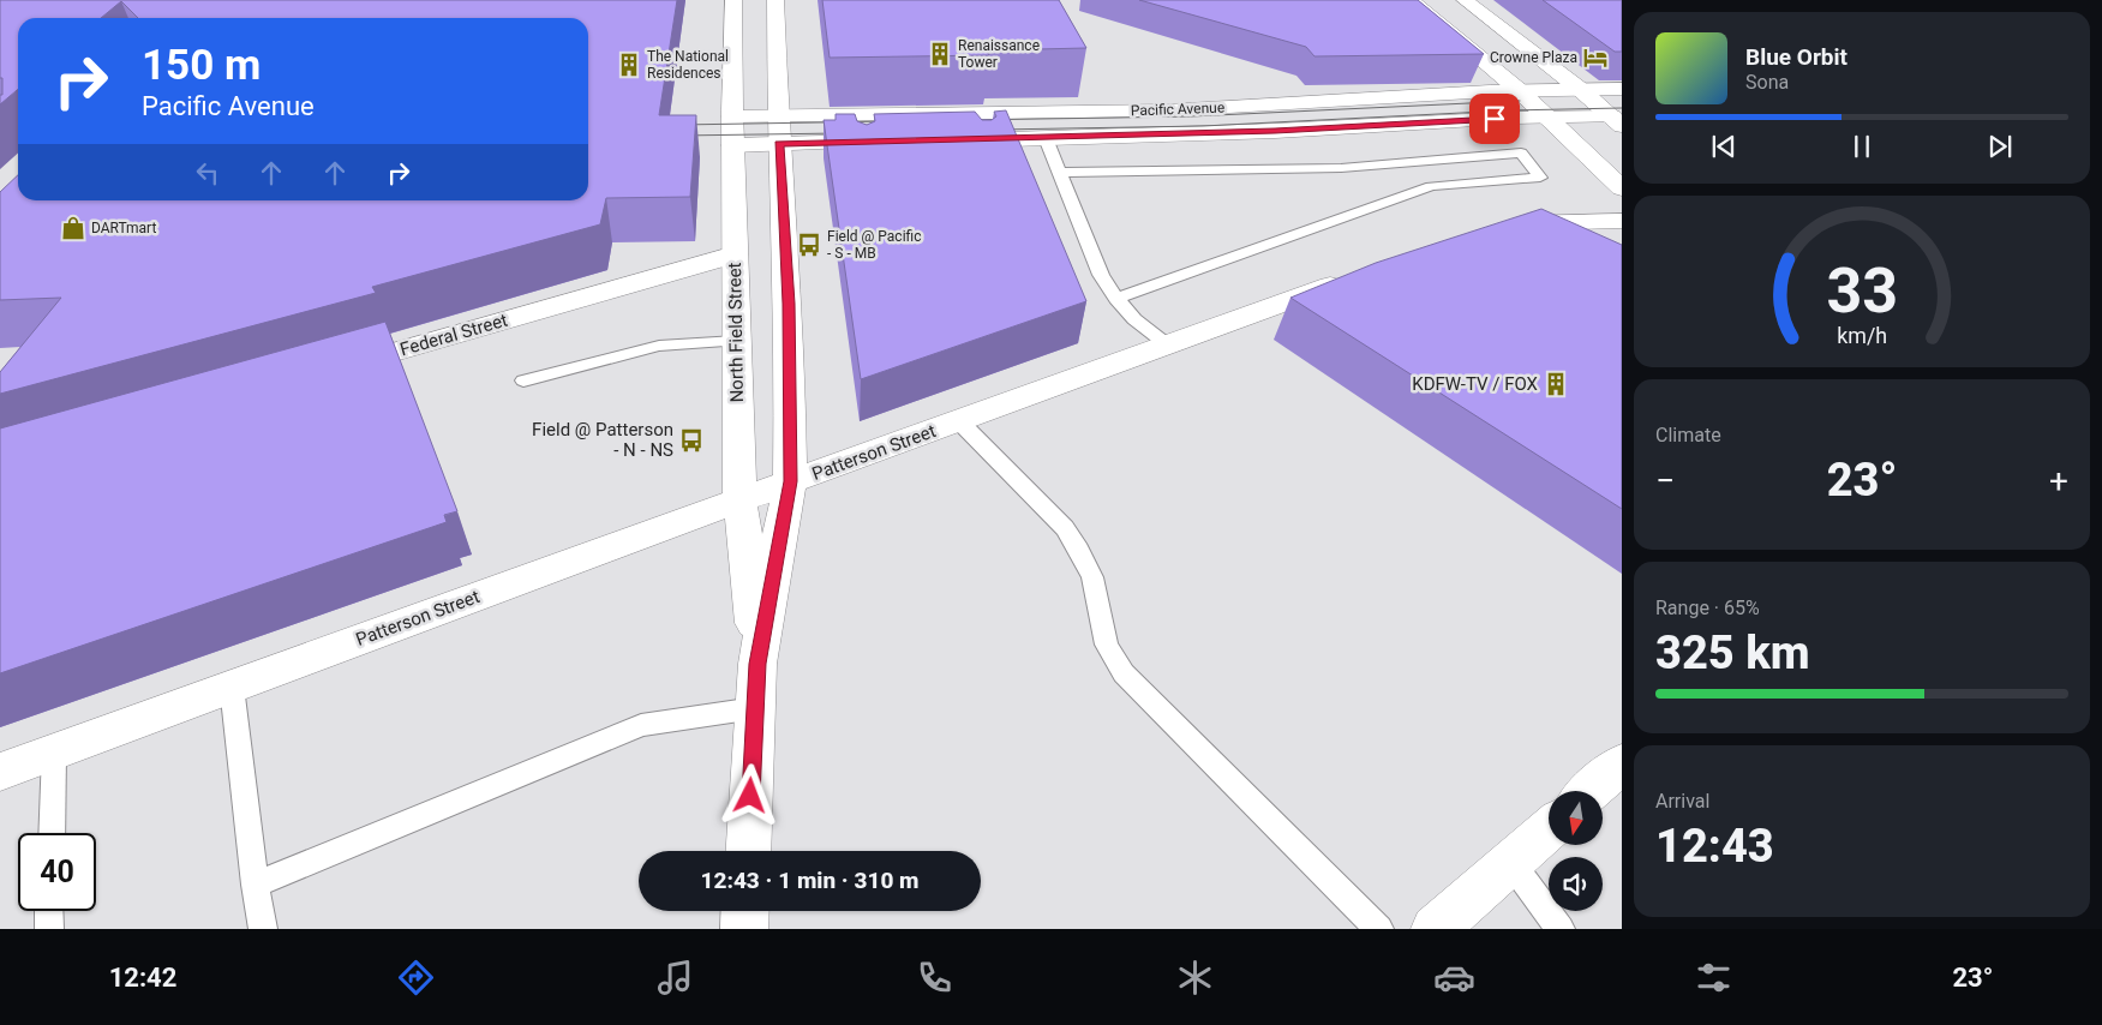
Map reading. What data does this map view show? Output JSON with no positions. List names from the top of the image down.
{
  "streets": {
    "street": [
      "Pacific Avenue",
      "North Field Street",
      "Federal Street",
      "Patterson Street"
    ]
  },
  "crossings": [
    ["Pacific Avenue", "North Field Street"],
    ["North Field Street", "Federal Street"],
    ["North Field Street", "Patterson Street"]
  ],
  "places": {
    "building": ["Renaissance Tower", "The National Residences", "KDFW-TV / FOX"],
    "hotel": ["Crowne Plaza"],
    "shop": ["DARTmart"],
    "bus stop": ["Field @ Pacific - S - MB", "Field @ Patterson - N - NS"]
  },
  "north": "bottom",
  "page": {
    "turn": ["150 m", "Pacific Avenue"],
    "song": ["Blue Orbit", "Sona"],
    "tile": [
      "Climate",
      ["Range · 65%", "325 km"],
      ["Arrival", "12:43"]
    ],
    "heat": ["−", "23°", "+"],
    "limit": "40",
    "trip": "12:43 · 1 min · 310 m",
    "tabs": ["12:42", "23°"],
    "gauge": ["33", "km/h"]
  }
}
